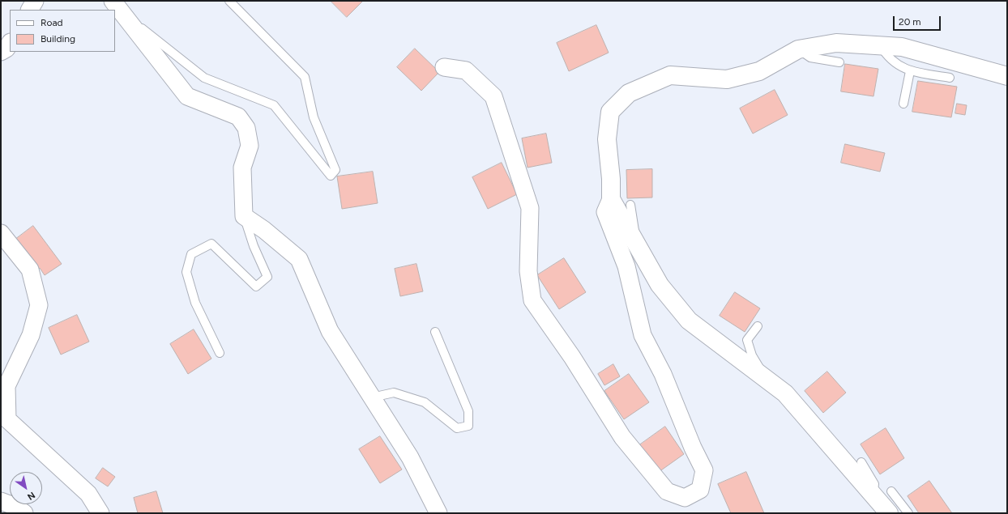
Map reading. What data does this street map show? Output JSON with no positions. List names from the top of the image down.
{
  "legend": ["Road", "Building"],
  "scale_bar": "20 m",
  "north": "bottom right"
}
